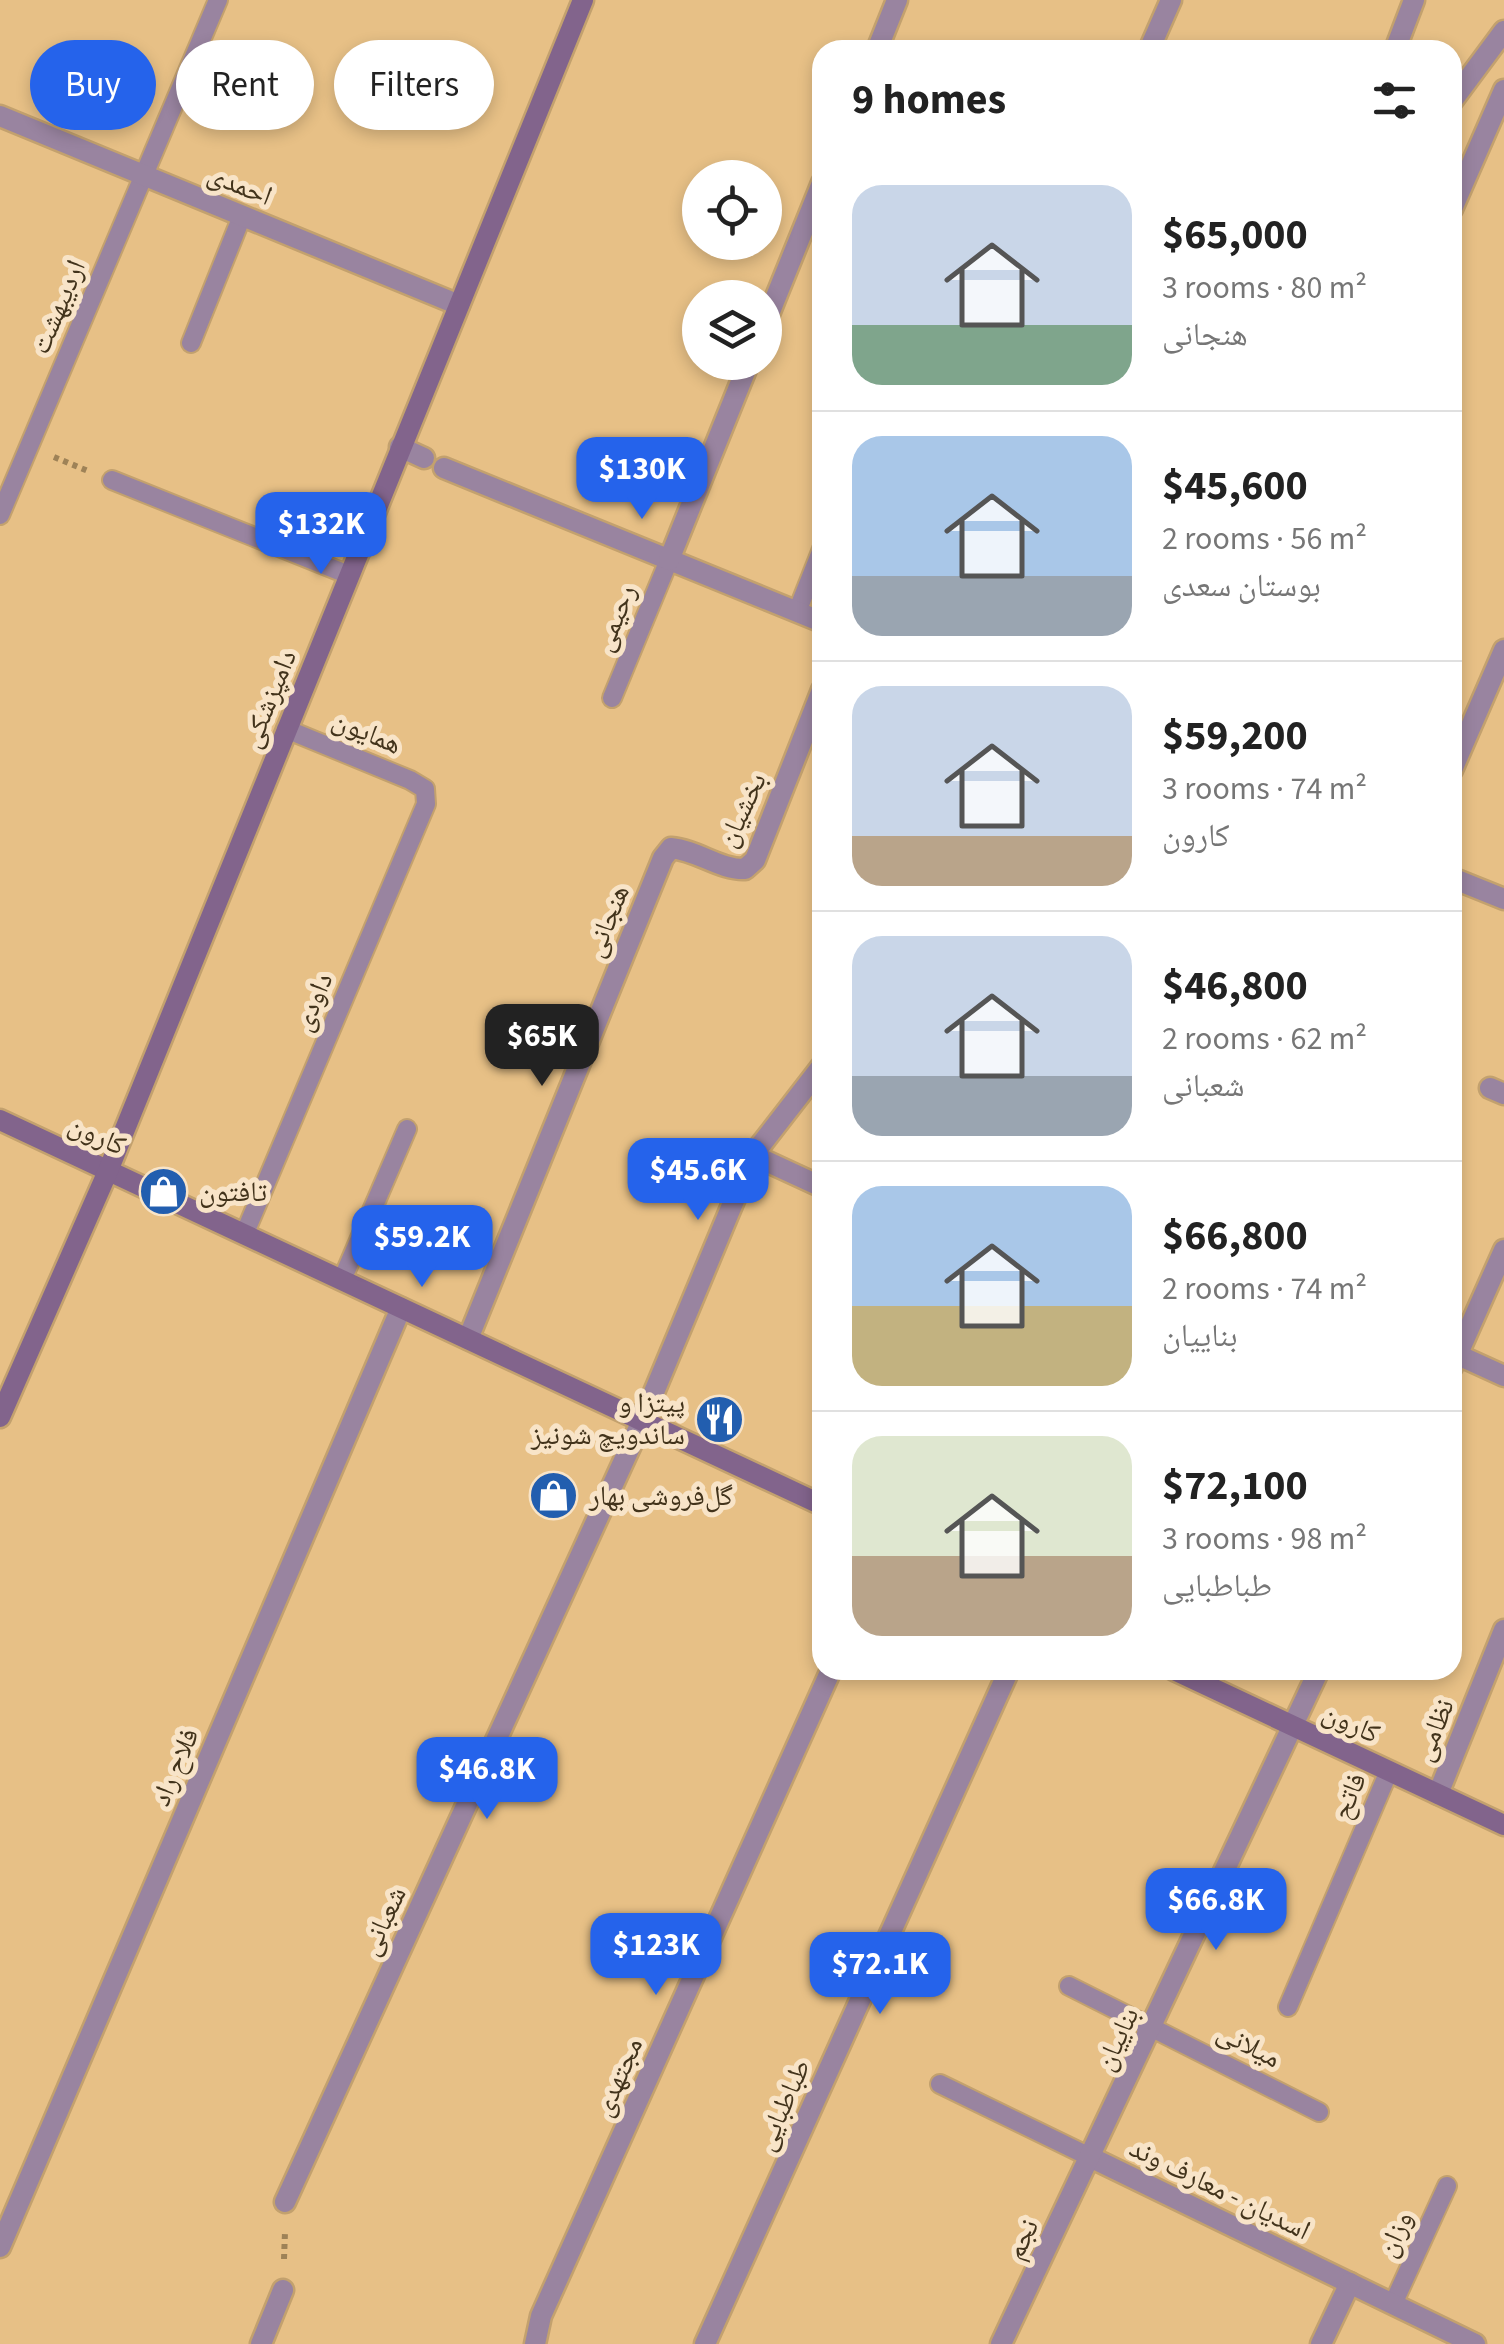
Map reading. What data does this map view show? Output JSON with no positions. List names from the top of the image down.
{
  "streets": {
    "main road": ["دامپزشکی", "کارون"],
    "street": [
      "احمدی",
      "بخشیان",
      "هنجانی",
      "نظامی",
      "فلاح راد",
      "شعبانی",
      "بناییان",
      "مجتهدی",
      "طباطبایی",
      "اسدیان - معارف وند",
      "نجم"
    ],
    "lane": [
      "اردیبهشت",
      "رحیمی",
      "همایون",
      "داودی",
      "فاتح",
      "میلانی",
      "وزان"
    ]
  },
  "crossings": [
    ["احمدی", "اردیبهشت"],
    ["احمدی", "دامپزشکی"],
    ["دامپزشکی", "همایون"],
    ["دامپزشکی", "کارون"],
    ["همایون", "داودی"],
    ["بخشیان", "هنجانی"],
    ["هنجانی", "کارون"],
    ["داودی", "کارون"],
    ["کارون", "نظامی"],
    ["کارون", "فلاح راد"],
    ["کارون", "فاتح"],
    ["کارون", "شعبانی"],
    ["کارون", "بناییان"],
    ["بناییان", "میلانی"],
    ["بناییان", "اسدیان - معارف وند"],
    ["بناییان", "نجم"],
    ["اسدیان - معارف وند", "وزان"],
    ["اسدیان - معارف وند", "نجم"]
  ],
  "places": {
    "shop": ["تافتون", "گل‌فروشی بهار"],
    "restaurant": ["پیتزا و ساندویچ شونیز"]
  },
  "page": {
    "chip": ["Buy", "Rent", "Filters"],
    "heading": "9 homes",
    "list": [
      {
        "name": "$65,000",
        "note": "3 rooms · 80 m² · هنجانی"
      },
      {
        "name": "$45,600",
        "note": "2 rooms · 56 m² · بوستان سعدی"
      },
      {
        "name": "$59,200",
        "note": "3 rooms · 74 m² · کارون"
      },
      {
        "name": "$46,800",
        "note": "2 rooms · 62 m² · شعبانی"
      },
      {
        "name": "$66,800",
        "note": "2 rooms · 74 m² · بناییان"
      },
      {
        "name": "$72,100",
        "note": "3 rooms · 98 m² · طباطبایی"
      }
    ],
    "price": [
      "$130K",
      "$132K",
      "$65K",
      "$45.6K",
      "$59.2K",
      "$46.8K",
      "$66.8K",
      "$123K",
      "$72.1K"
    ]
  }
}
